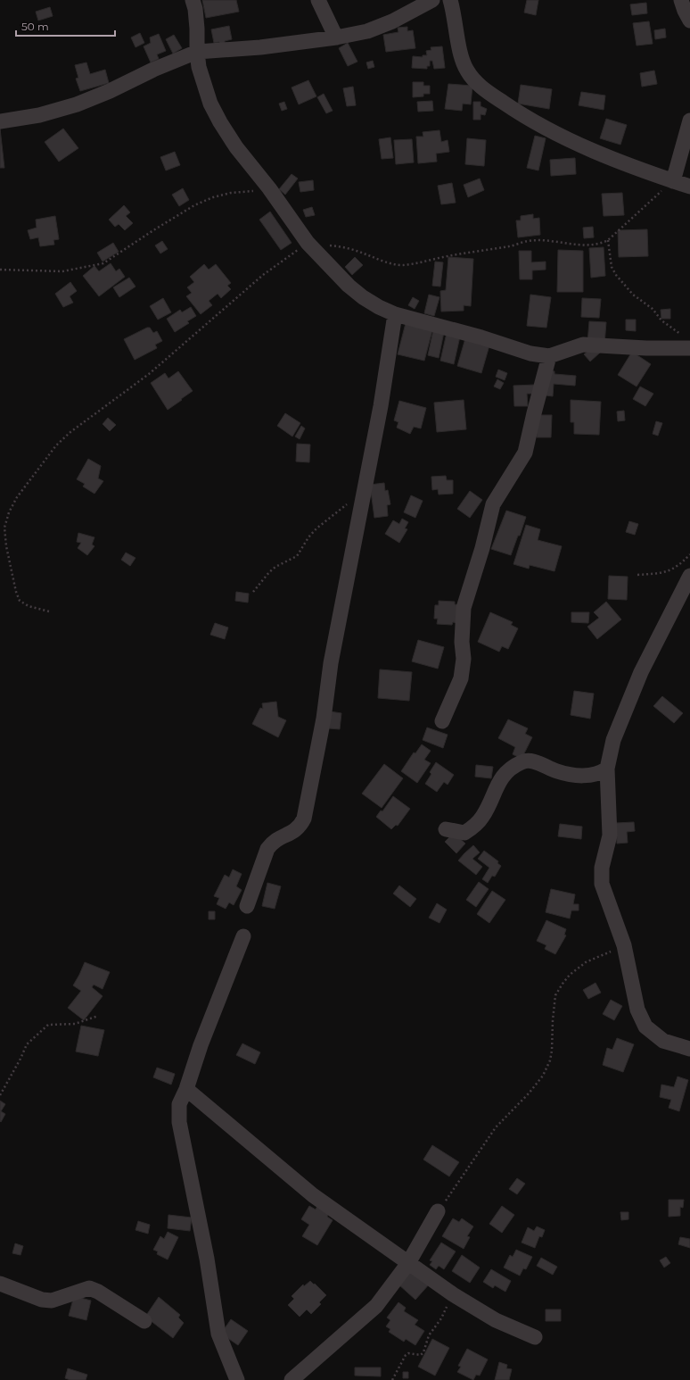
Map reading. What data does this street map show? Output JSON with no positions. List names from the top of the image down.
{
  "scale_bar": "50 m"
}
